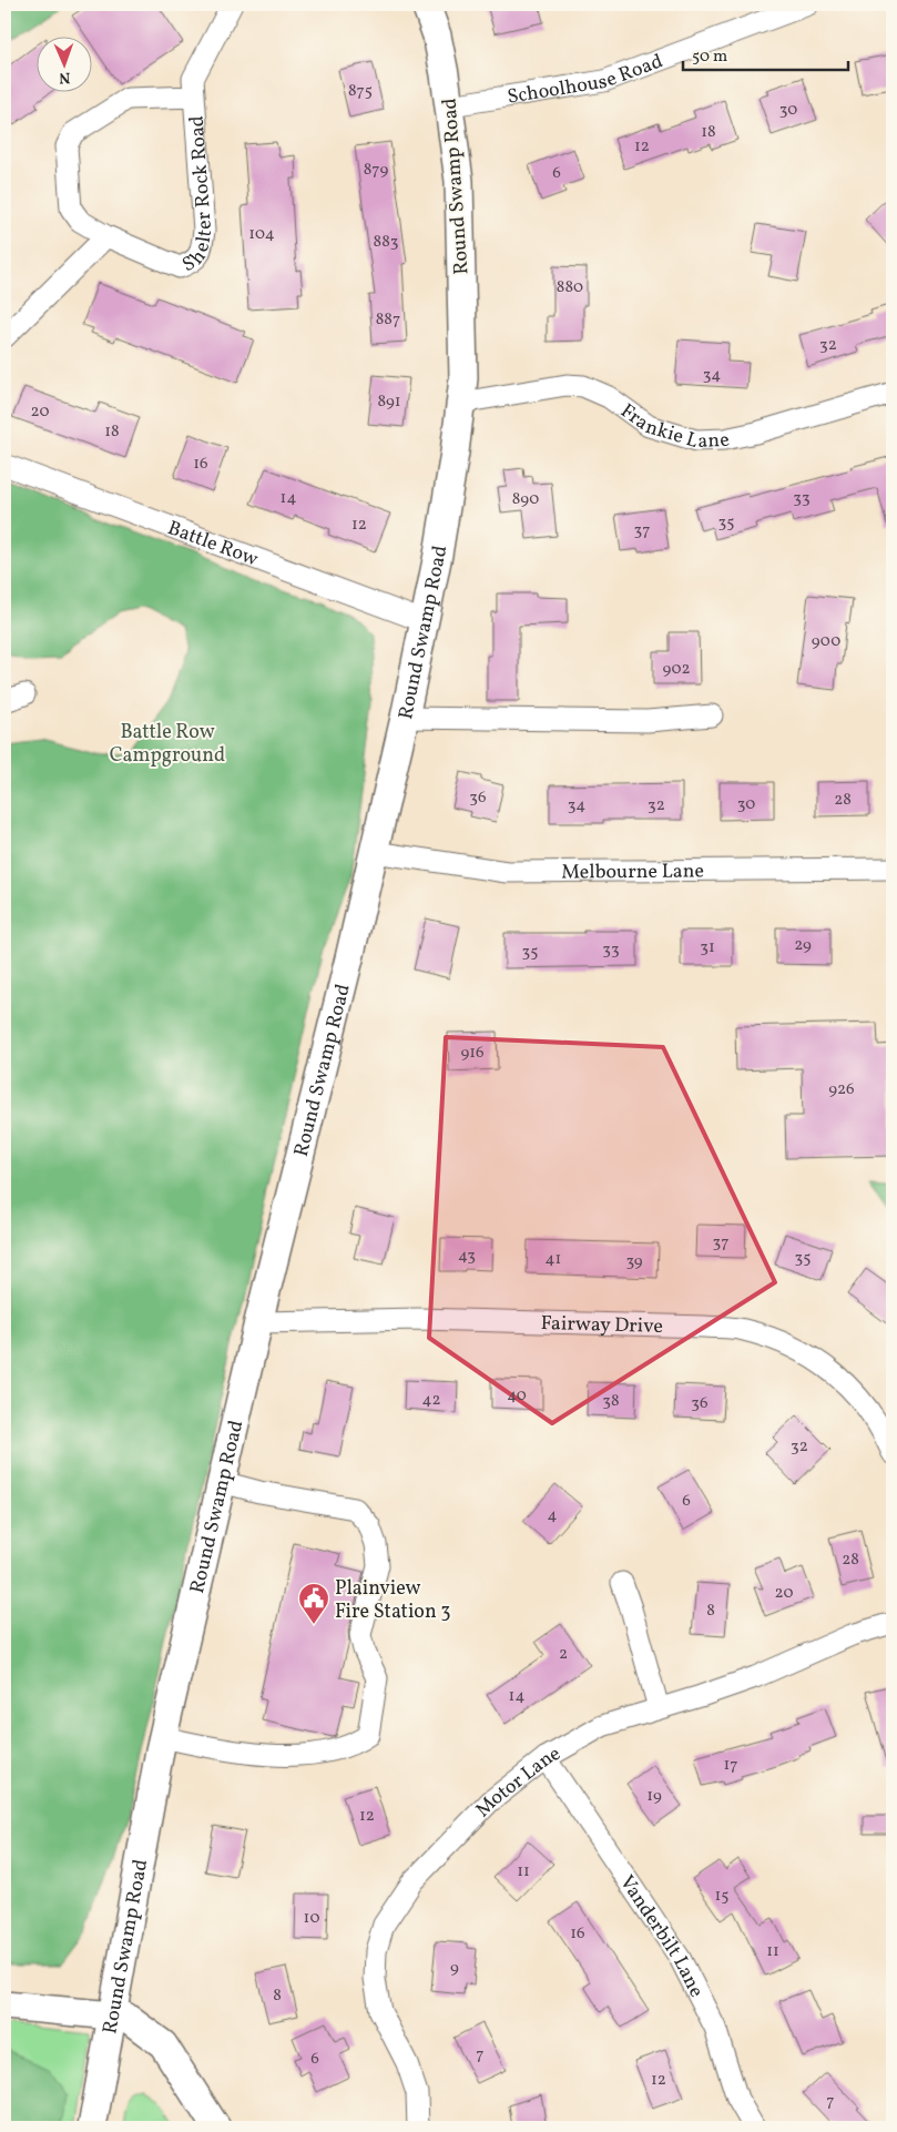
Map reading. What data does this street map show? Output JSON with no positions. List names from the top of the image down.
{
  "streets": {
    "main road": ["Round Swamp Road"],
    "street": [
      "Schoolhouse Road",
      "Shelter Rock Road",
      "Frankie Lane",
      "Battle Row",
      "Melbourne Lane",
      "Fairway Drive",
      "Motor Lane",
      "Vanderbilt Lane"
    ]
  },
  "crossings": [
    ["Schoolhouse Road", "Round Swamp Road"],
    ["Round Swamp Road", "Frankie Lane"],
    ["Round Swamp Road", "Battle Row"],
    ["Round Swamp Road", "Melbourne Lane"],
    ["Round Swamp Road", "Fairway Drive"],
    ["Motor Lane", "Vanderbilt Lane"]
  ],
  "parks": ["Battle Row Campground"],
  "places": {
    "public building": ["Plainview Fire Station 3"]
  },
  "house_numbers": [
    "875",
    "30",
    "18",
    "12",
    "879",
    "6",
    "104",
    "883",
    "880",
    "887",
    "32",
    "34",
    "891",
    "20",
    "18",
    "16",
    "14",
    "33",
    "890",
    "35",
    "12",
    "37",
    "900",
    "902",
    "36",
    "28",
    "30",
    "34",
    "32",
    "29",
    "31",
    "33",
    "35",
    "916",
    "926",
    "37",
    "43",
    "35",
    "41",
    "39",
    "40",
    "42",
    "38",
    "36",
    "32",
    "6",
    "4",
    "28",
    "20",
    "8",
    "2",
    "14",
    "17",
    "19",
    "12",
    "11",
    "15",
    "10",
    "16",
    "11",
    "9",
    "8",
    "7",
    "6",
    "12",
    "7"
  ],
  "scale_bar": "50 m",
  "north": "bottom"
}
